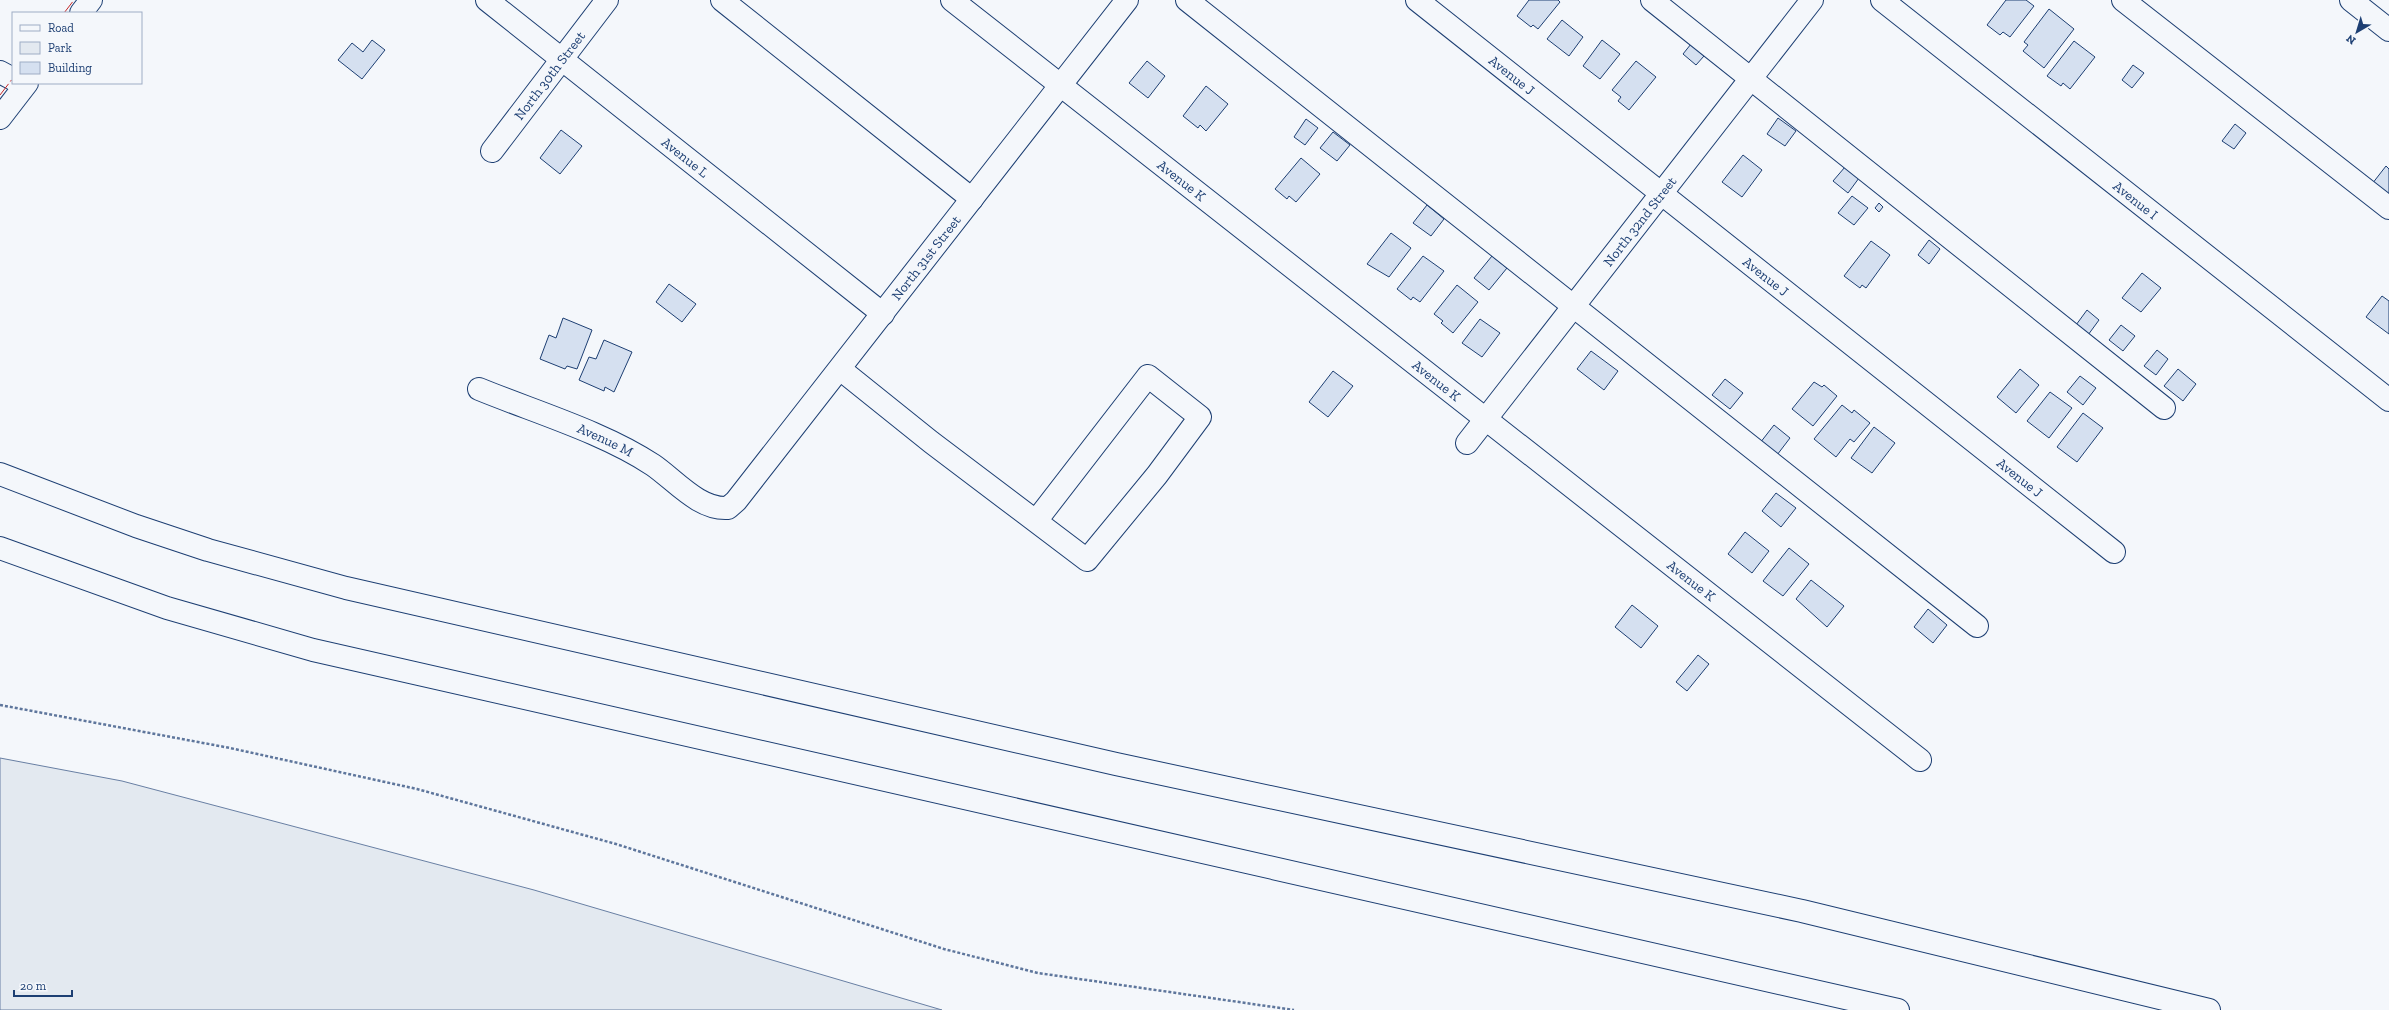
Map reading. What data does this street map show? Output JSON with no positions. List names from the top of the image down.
{
  "streets": {
    "main road": [
      "North 30th Street",
      "Avenue J",
      "Avenue L",
      "Avenue K",
      "Avenue I",
      "North 32nd Street",
      "North 31st Street",
      "Avenue M"
    ]
  },
  "crossings": [
    ["North 30th Street", "Avenue L"],
    ["Avenue J", "North 32nd Street"],
    ["Avenue L", "North 31st Street"],
    ["Avenue K", "North 32nd Street"],
    ["Avenue K", "North 31st Street"],
    ["North 31st Street", "Avenue M"]
  ],
  "legend": ["Road", "Park", "Building"],
  "scale_bar": "20 m",
  "north": "bottom left"
}
